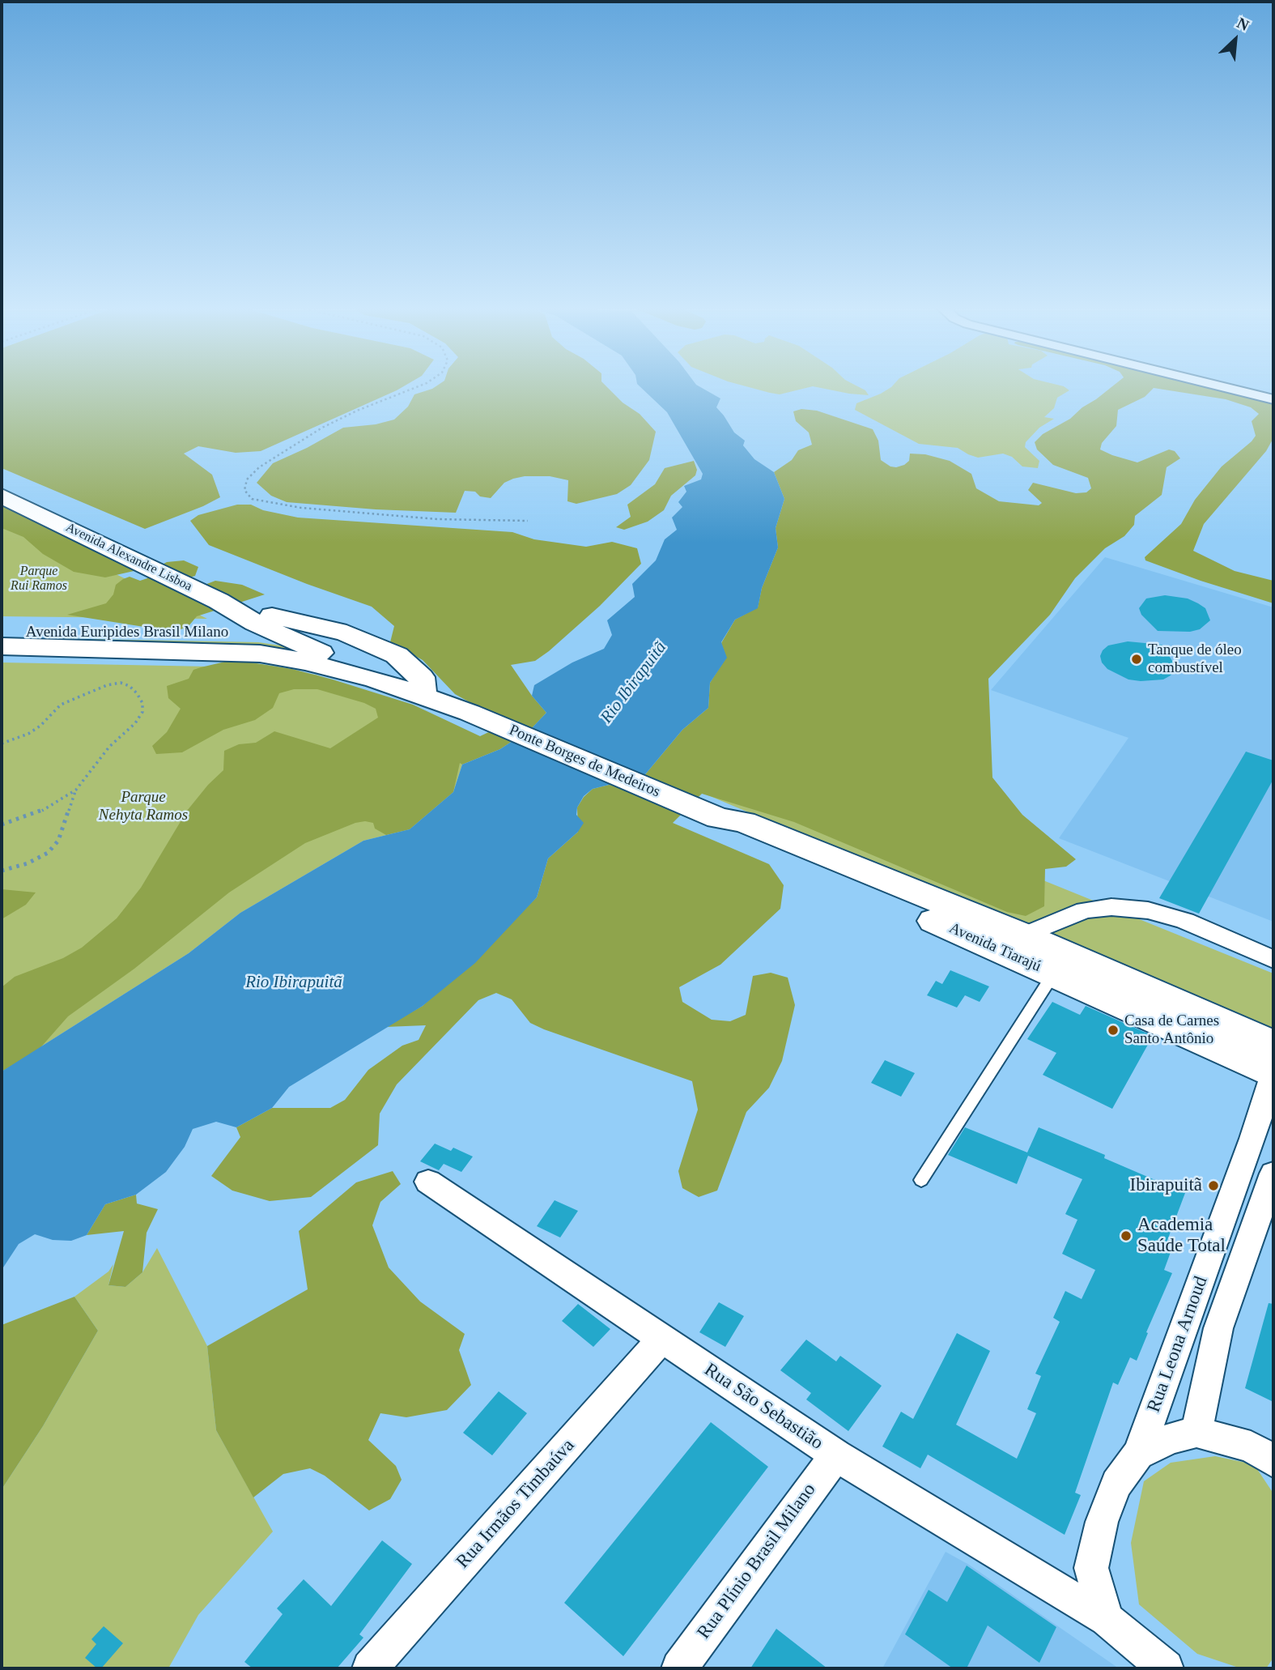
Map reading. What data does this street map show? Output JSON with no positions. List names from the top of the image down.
{
  "streets": {
    "main road": [
      "Avenida Alexandre Lisboa",
      "Avenida Euripides Brasil Milano",
      "Ponte Borges de Medeiros",
      "Avenida Tiarajú"
    ],
    "street": [
      "Rua Leona Arnoud",
      "Rua São Sebastião",
      "Rua Irmãos Timbaúva",
      "Rua Plínio Brasil Milano"
    ]
  },
  "crossings": [
    ["Avenida Alexandre Lisboa", "Avenida Euripides Brasil Milano"],
    ["Avenida Euripides Brasil Milano", "Ponte Borges de Medeiros"],
    ["Ponte Borges de Medeiros", "Avenida Tiarajú"],
    ["Avenida Tiarajú", "Rua Leona Arnoud"],
    ["Rua São Sebastião", "Rua Irmãos Timbaúva"],
    ["Rua São Sebastião", "Rua Plínio Brasil Milano"]
  ],
  "water": ["Rio Ibirapuitã"],
  "parks": ["Parque Rui Ramos", "Parque Nehyta Ramos"],
  "places": [
    "Tanque de óleo combustível",
    "Casa de Carnes Santo Antônio",
    "Ibirapuitã",
    "Academia Saúde Total"
  ],
  "north": "top right"
}
